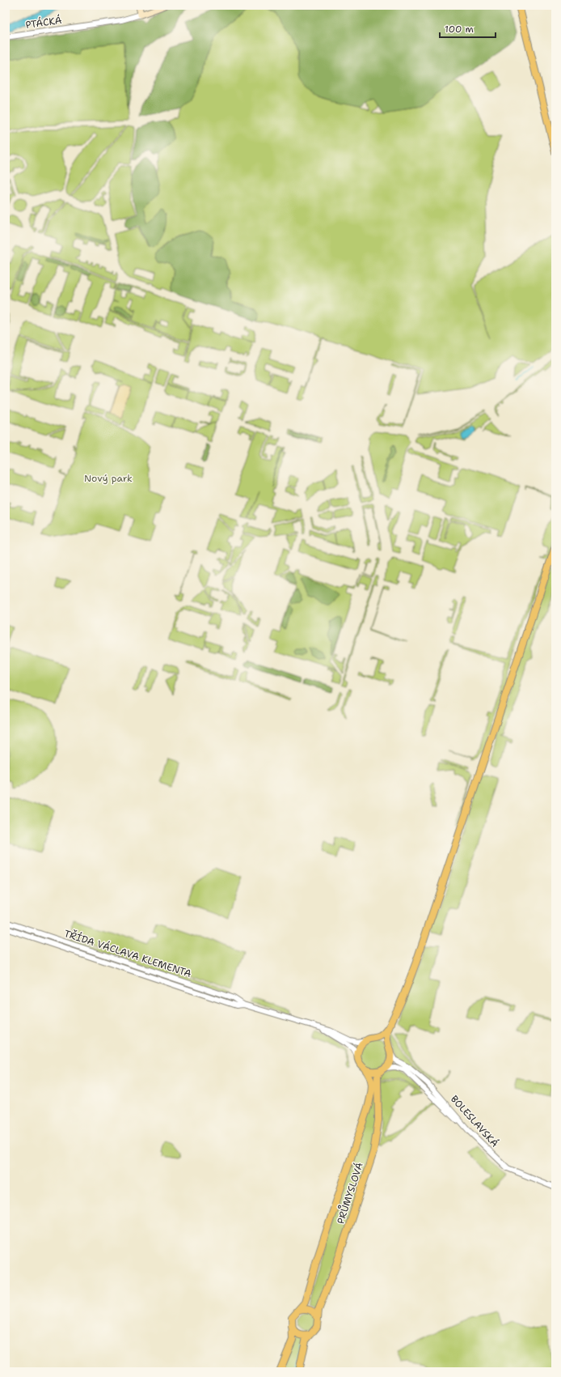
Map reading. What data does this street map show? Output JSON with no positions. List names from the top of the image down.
{
  "streets": {
    "main road": ["PRŮMYSLOVÁ"],
    "street": ["PTÁCKÁ", "TŘÍDA VÁCLAVA KLEMENTA", "BOLESLAVSKÁ"]
  },
  "crossings": [
    ["TŘÍDA VÁCLAVA KLEMENTA", "BOLESLAVSKÁ"],
    ["TŘÍDA VÁCLAVA KLEMENTA", "PRŮMYSLOVÁ"],
    ["BOLESLAVSKÁ", "PRŮMYSLOVÁ"]
  ],
  "parks": ["Nový park"],
  "scale_bar": "100 m"
}
